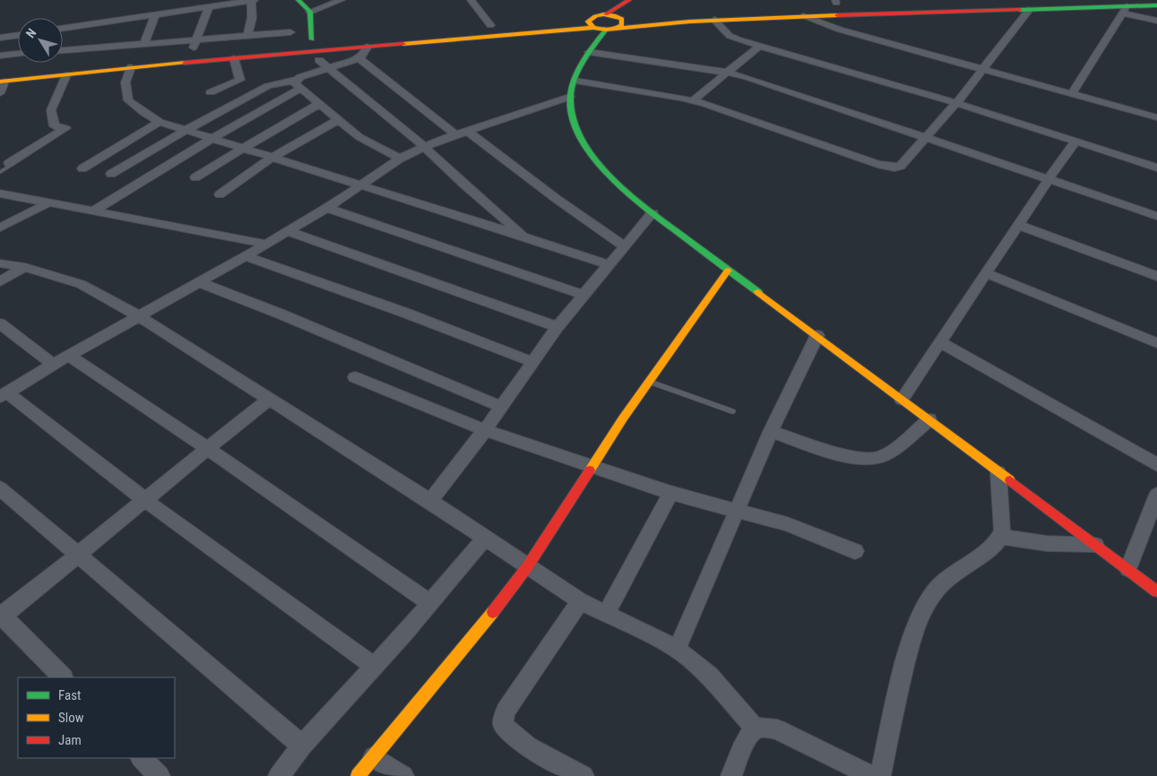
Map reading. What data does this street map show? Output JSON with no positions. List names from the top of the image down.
{
  "legend": ["Fast", "Slow", "Jam"],
  "north": "top left"
}
